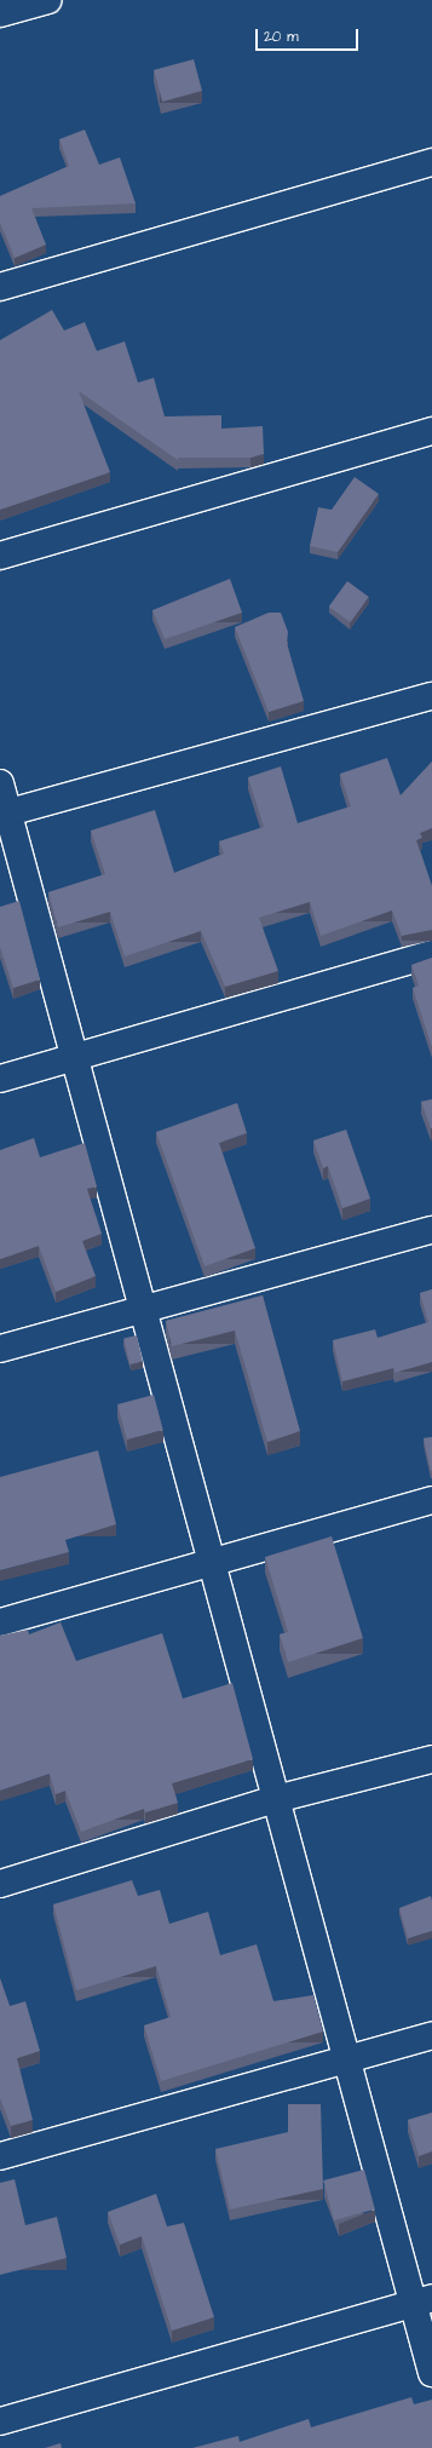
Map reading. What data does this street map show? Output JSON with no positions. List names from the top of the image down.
{
  "scale_bar": "20 m"
}
